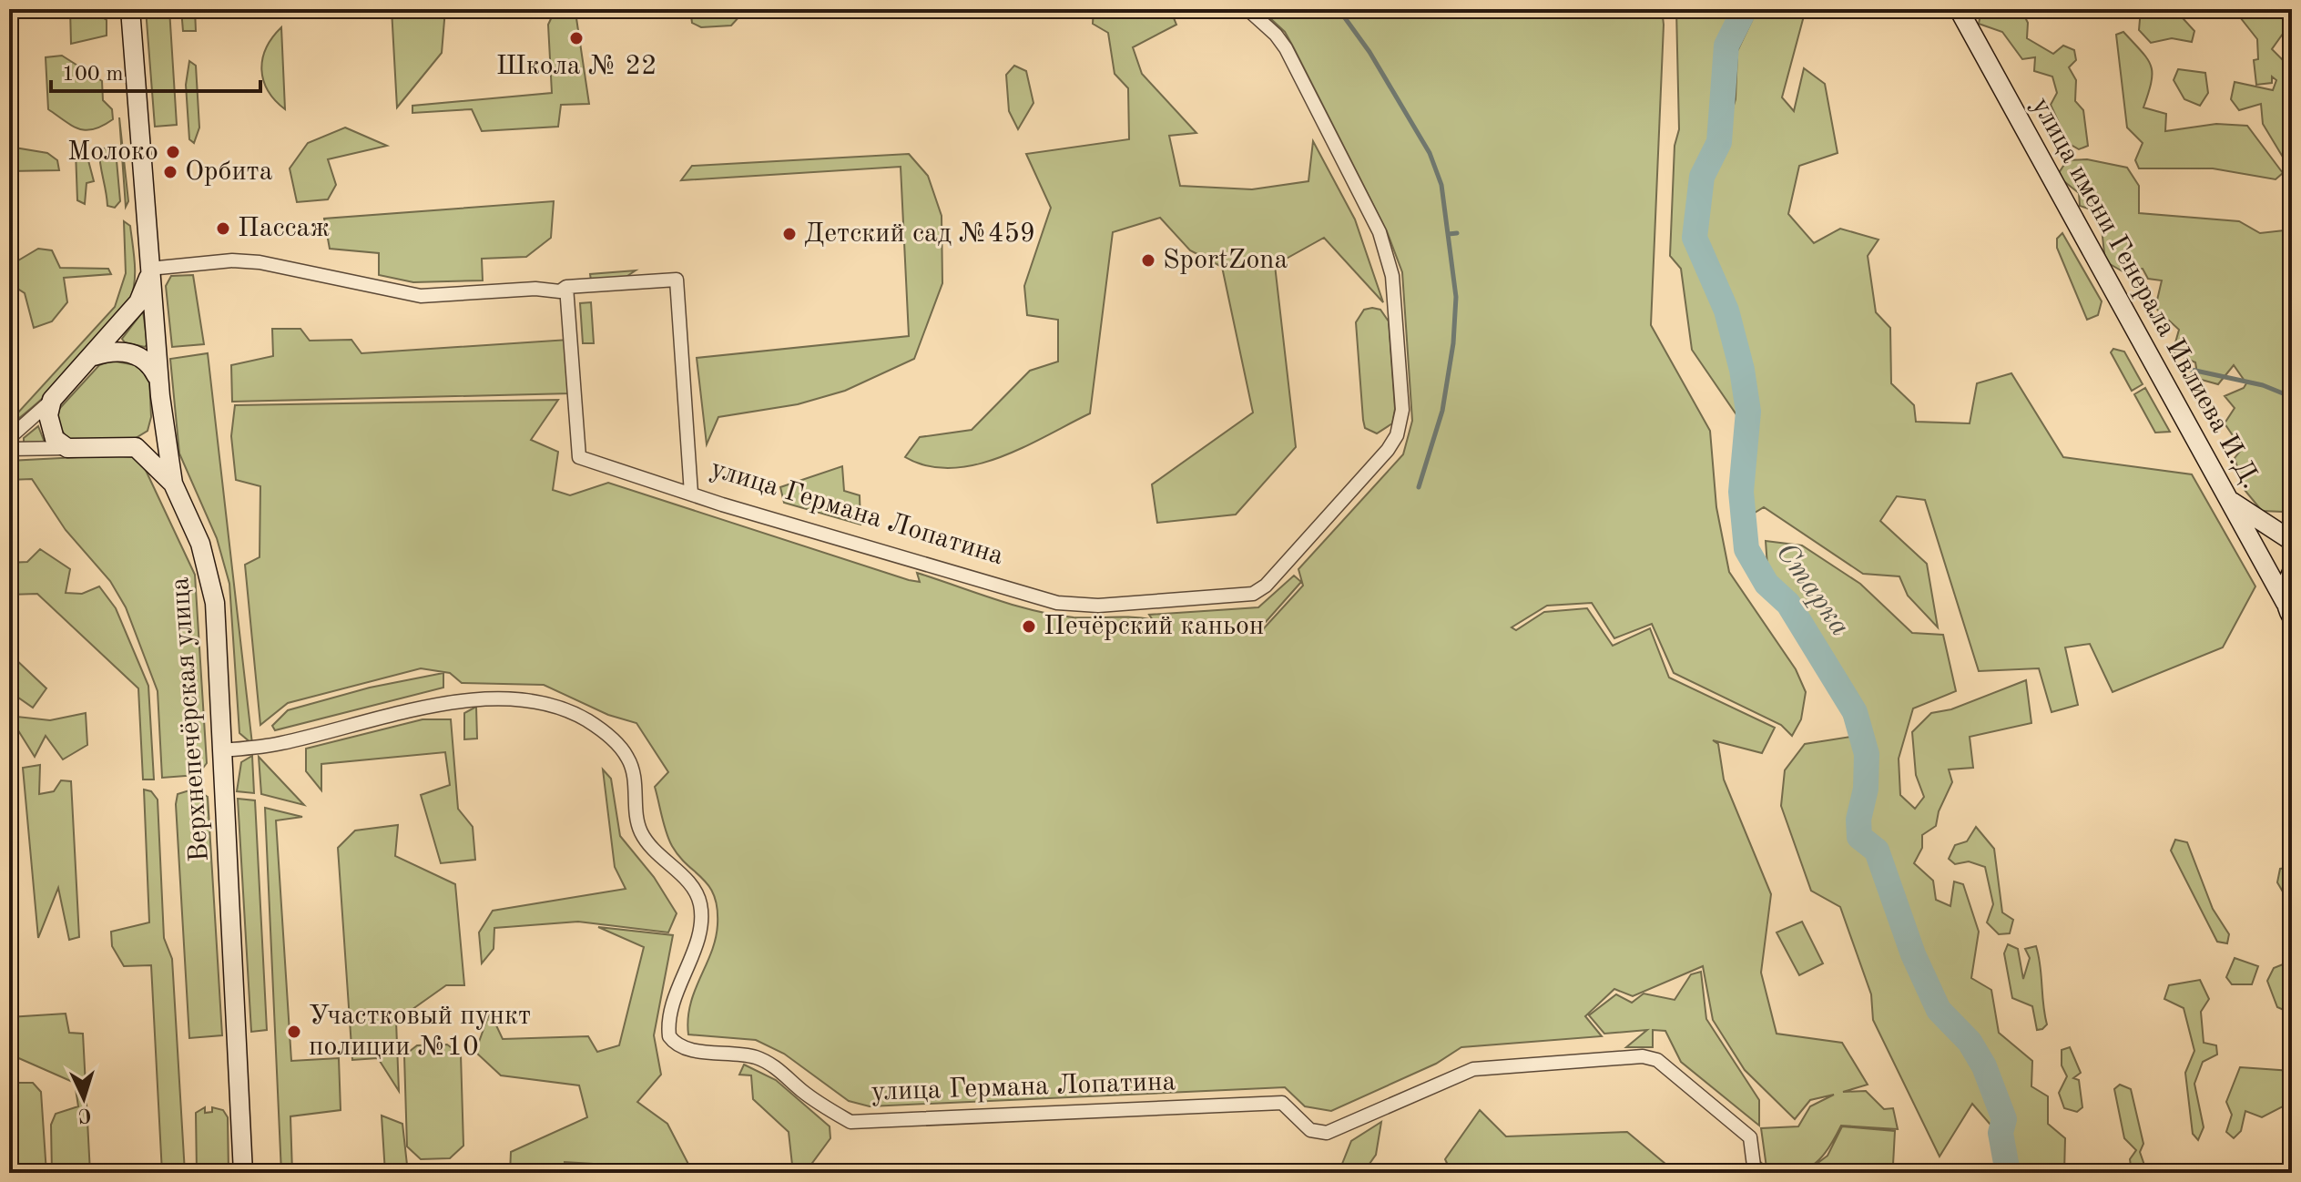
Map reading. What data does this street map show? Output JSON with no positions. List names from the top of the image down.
{
  "streets": {
    "street": ["улица имени Генерала Ивлиева И.Д.", "улица Германа Лопатина", "Верхнепечёрская улица"]
  },
  "crossings": [
    ["улица Германа Лопатина", "Верхнепечёрская улица"]
  ],
  "water": ["Старка"],
  "places": [
    "Школа № 22",
    "Молоко",
    "Орбита",
    "Пассаж",
    "Детский сад №459",
    "SportZona",
    "Печёрский каньон",
    "Участковый пункт полиции №10"
  ],
  "scale_bar": "100 m",
  "north": "bottom"
}
